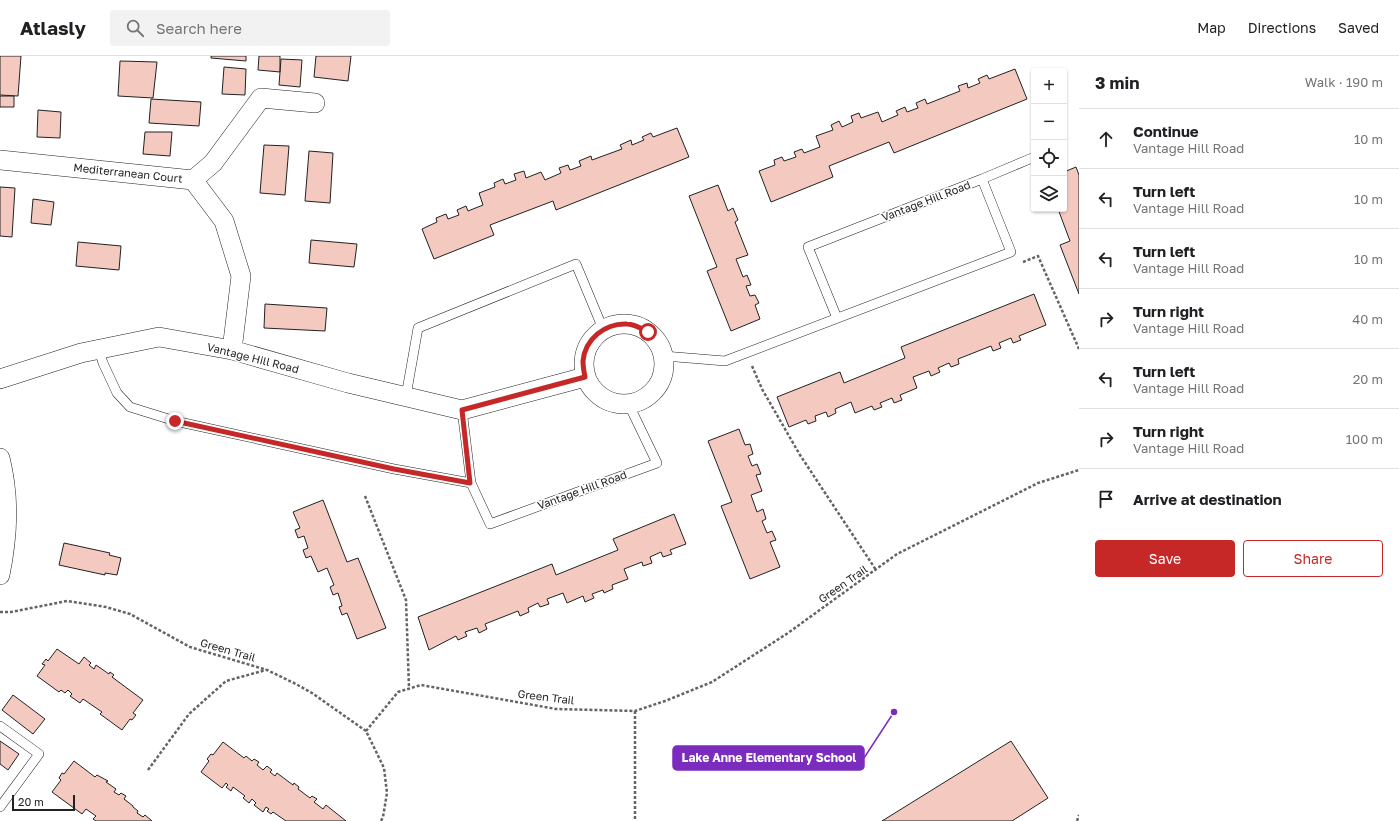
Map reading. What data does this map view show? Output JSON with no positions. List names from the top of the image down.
{
  "streets": {
    "street": ["Mediterranean Court", "Vantage Hill Road"],
    "path": ["Green Trail"]
  },
  "crossings": [
    ["Mediterranean Court", "Vantage Hill Road"]
  ],
  "places": ["Lake Anne Elementary School"],
  "scale_bar": "20 m",
  "page": {
    "header": "Atlasly",
    "search": "Search here",
    "nav": ["Map", "Directions", "Saved"],
    "heading": ["3 min", "Walk · 190 m"],
    "map_buttons": ["+", "−"],
    "list": [
      ["Continue", "Vantage Hill Road", "10 m"],
      ["Turn left", "Vantage Hill Road", "10 m"],
      ["Turn left", "Vantage Hill Road", "10 m"],
      ["Turn right", "Vantage Hill Road", "40 m"],
      ["Turn left", "Vantage Hill Road", "20 m"],
      ["Turn right", "Vantage Hill Road", "100 m"],
      "Arrive at destination"
    ],
    "buttons": ["Save", "Share"],
    "scale": "20 m"
  }
}
